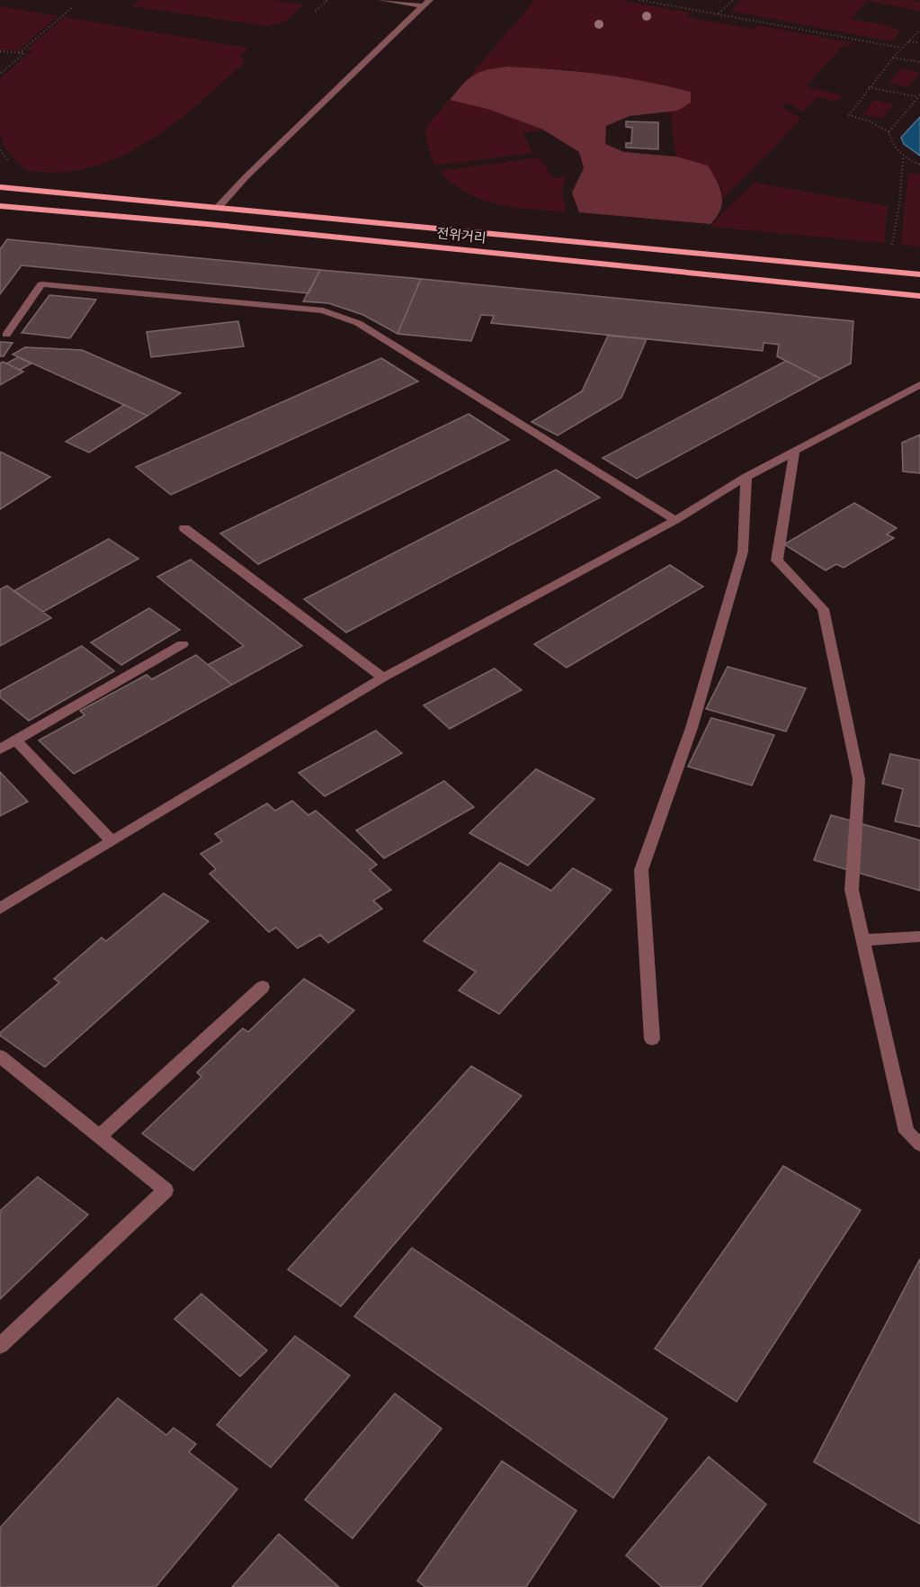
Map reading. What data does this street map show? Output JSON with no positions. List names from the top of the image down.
{
  "streets": {
    "main road": ["전위거리"]
  }
}
